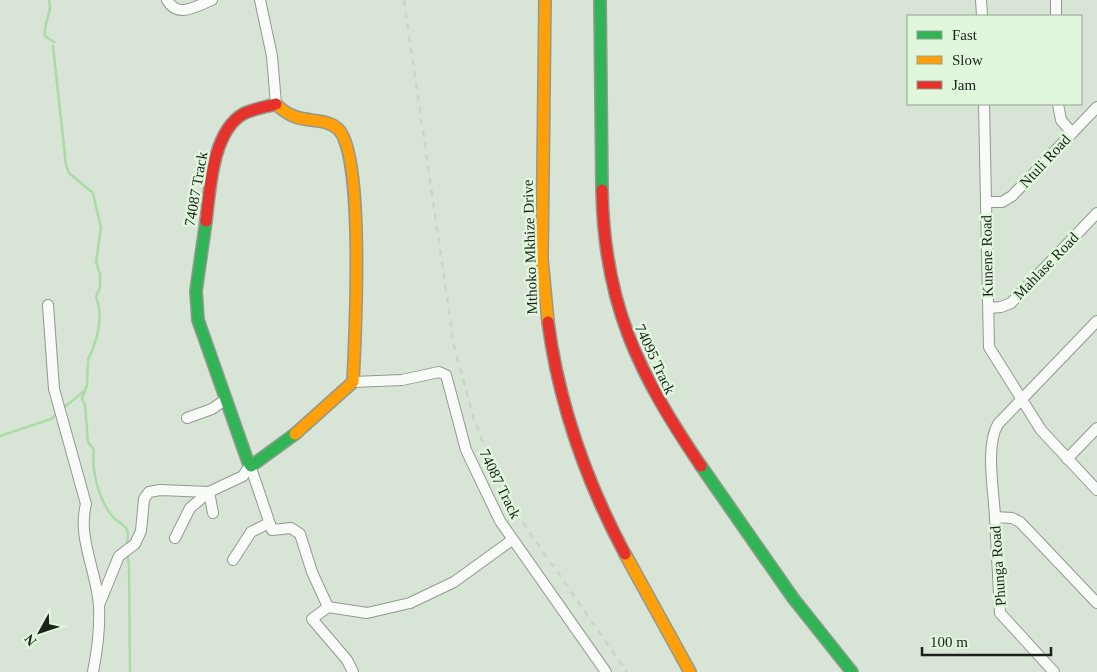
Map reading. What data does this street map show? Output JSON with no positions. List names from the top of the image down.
{
  "streets": {
    "street": [
      "Ntuli Road",
      "74087 Track",
      "Mthoko Mkhize Drive",
      "Kunene Road",
      "Mahlase Road",
      "74095 Track",
      "Phunga Road"
    ]
  },
  "crossings": [
    ["Ntuli Road", "Kunene Road"],
    ["Kunene Road", "Mahlase Road"]
  ],
  "legend": ["Fast", "Slow", "Jam"],
  "scale_bar": "100 m",
  "north": "bottom left"
}
